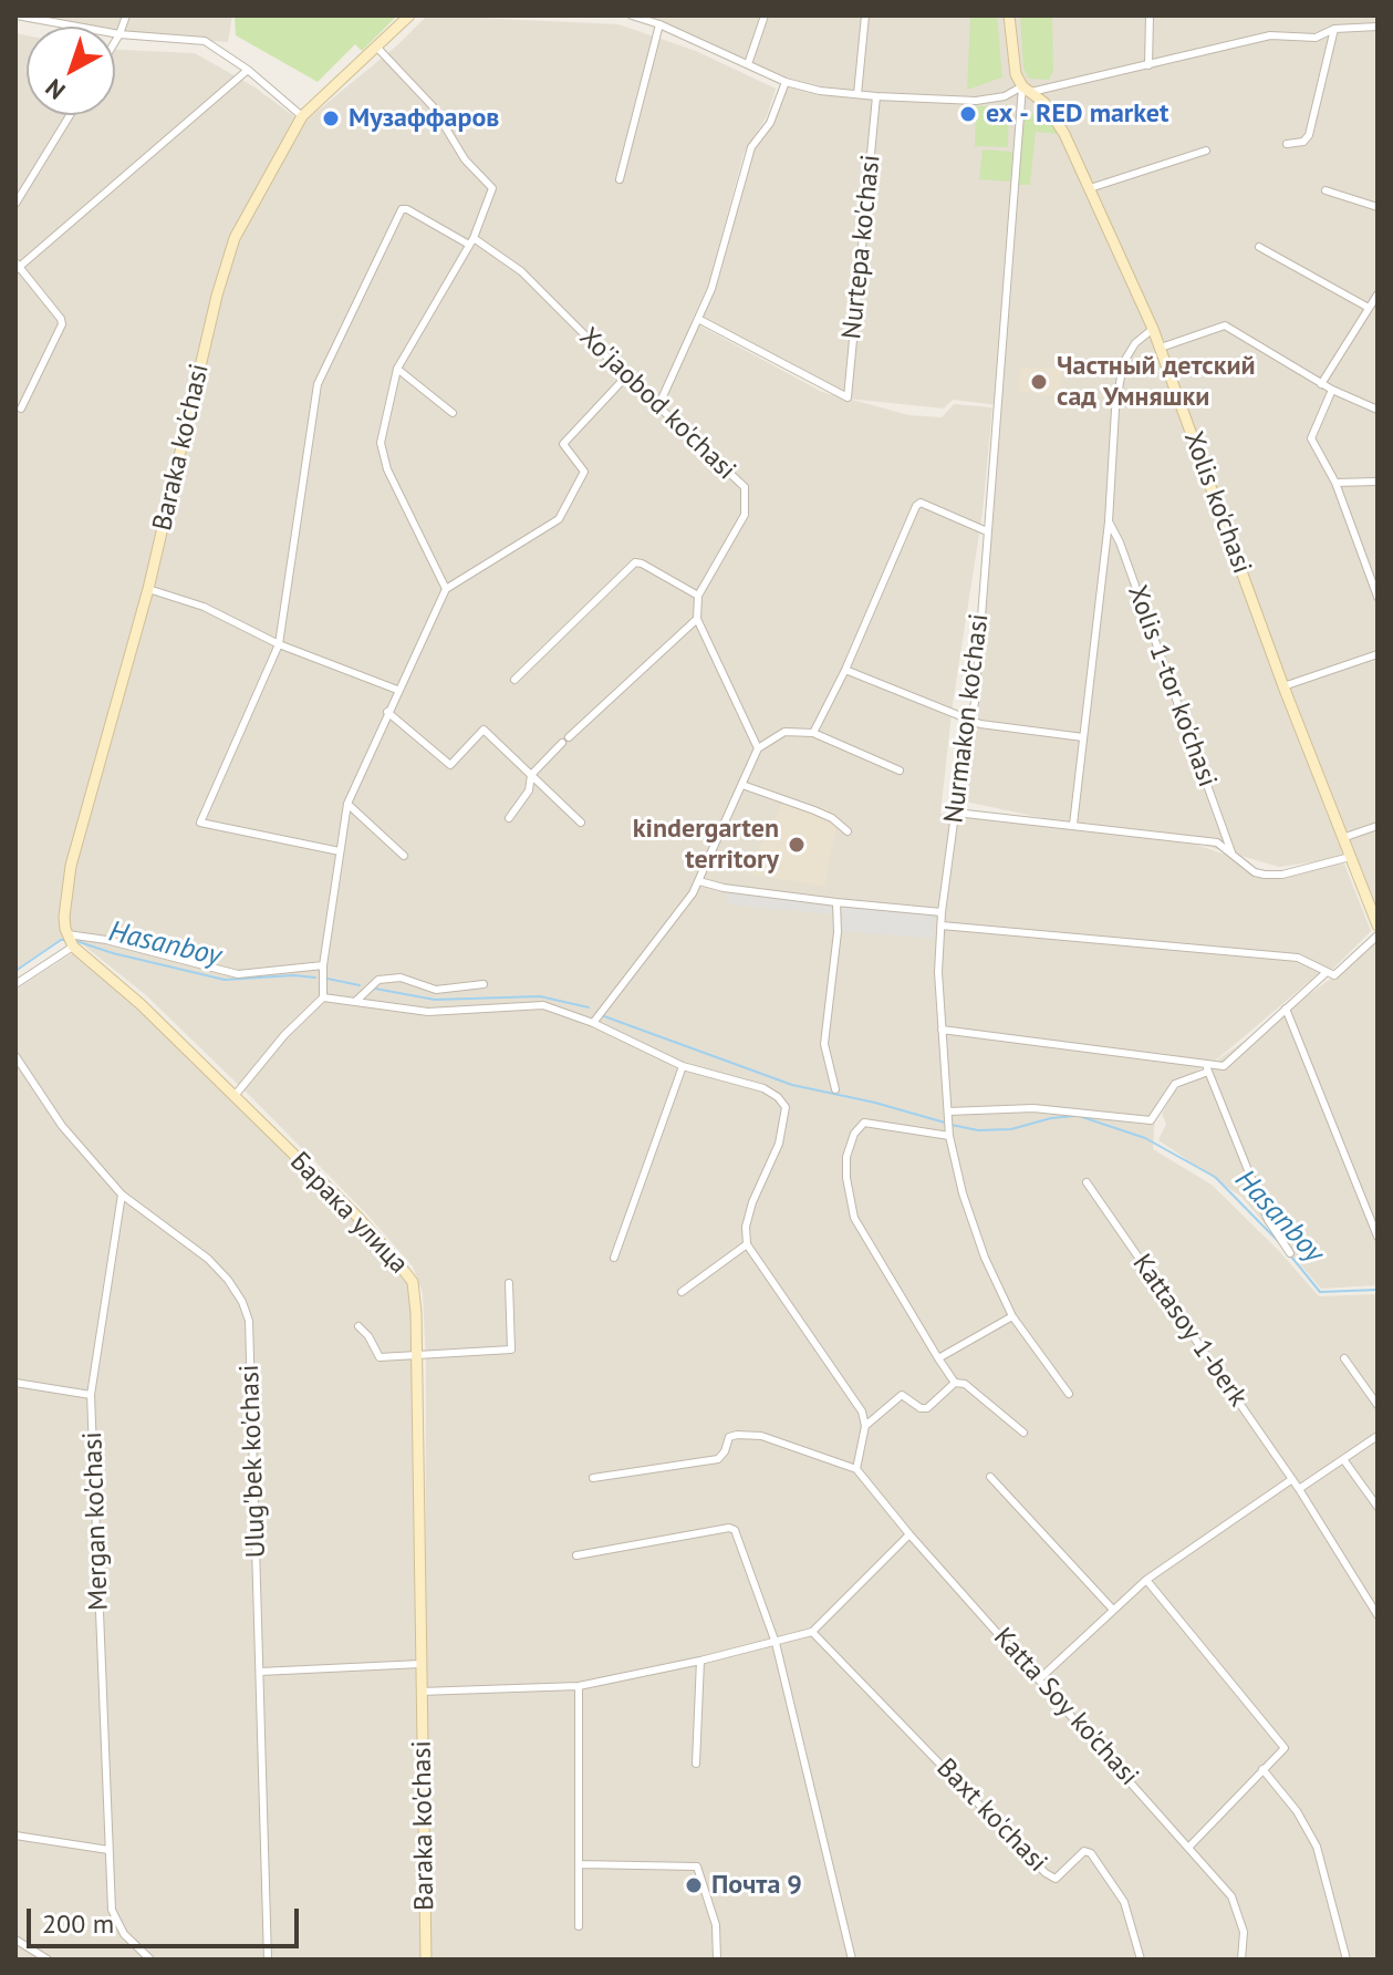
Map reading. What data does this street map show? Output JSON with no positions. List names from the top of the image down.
{
  "streets": {
    "main road": [
      "Baraka ko'chasi",
      "Xolis ko'chasi",
      "Nurmakon ko'chasi",
      "Барака улица"
    ],
    "street": [
      "Nurtepa ko'chasi",
      "Xo'jaobod ko'chasi",
      "Xolis 1-tor ko'chasi",
      "Kattasoy 1-berk",
      "Ulug'bek ko'chasi",
      "Mergan ko'chasi",
      "Katta Soy ko'chasi",
      "Baxt ko'chasi"
    ]
  },
  "crossings": [
    ["Baraka ko'chasi", "Барака улица"],
    ["Xolis ko'chasi", "Xolis 1-tor ko'chasi"],
    ["Xolis ko'chasi", "Nurmakon ko'chasi"],
    ["Ulug'bek ko'chasi", "Mergan ko'chasi"]
  ],
  "water": ["Hasanboy"],
  "places": [
    "ex - RED market",
    "Музаффаров",
    "Частный детский сад Умняшки",
    "kindergarten territory",
    "Почта 9"
  ],
  "scale_bar": "200 m",
  "north": "bottom left"
}
